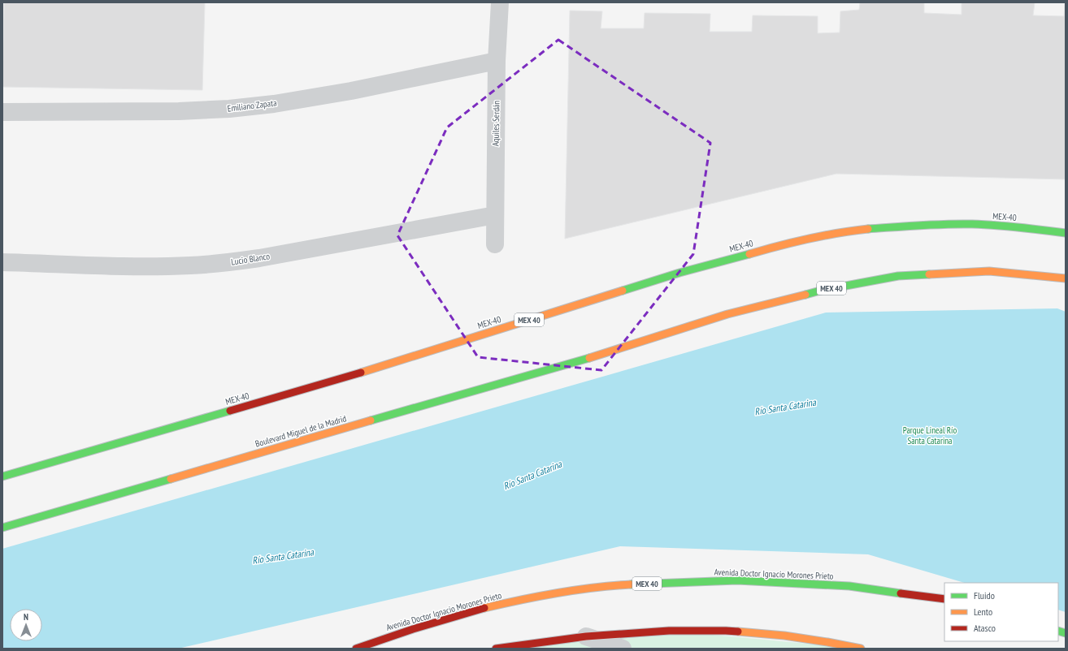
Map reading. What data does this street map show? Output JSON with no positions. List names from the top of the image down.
{
  "streets": {
    "highway": [
      "MEX-40",
      "MEX 40",
      "Boulevard Miguel de la Madrid",
      "Avenida Doctor Ignacio Morones Prieto"
    ],
    "street": ["Emiliano Zapata", "Aquiles Serdán", "Lucio Blanco"]
  },
  "crossings": [
    ["Emiliano Zapata", "Aquiles Serdán"],
    ["Aquiles Serdán", "Lucio Blanco"]
  ],
  "water": ["Río Santa Catarina"],
  "parks": ["Parque Lineal Río Santa Catarina"],
  "legend": ["Fluido", "Lento", "Atasco"],
  "north": "top"
}
